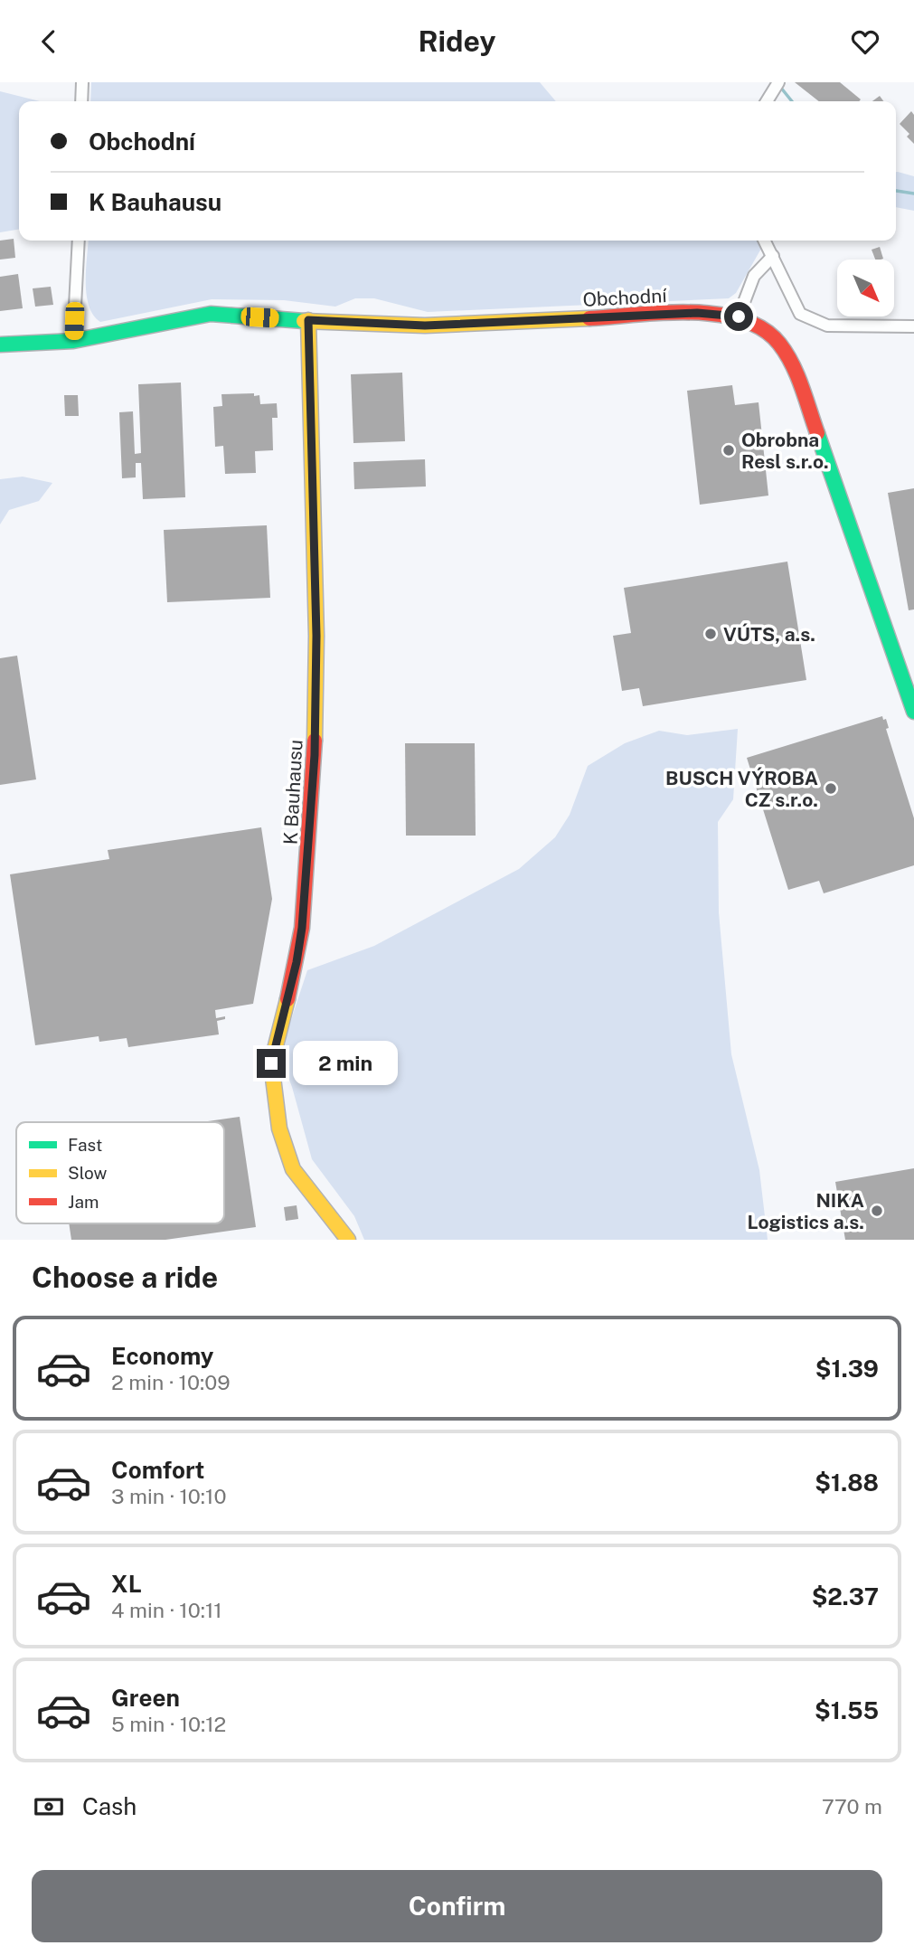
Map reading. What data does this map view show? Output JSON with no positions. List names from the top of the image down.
{
  "streets": {
    "street": ["Obchodní", "K Bauhausu"]
  },
  "crossings": [
    ["Obchodní", "K Bauhausu"]
  ],
  "places": [
    "Obrobna Resl s.r.o.",
    "VÚTS, a.s.",
    "BUSCH VÝROBA CZ s.r.o.",
    "NIKA Logistics a.s."
  ],
  "legend": ["Fast", "Slow", "Jam"],
  "north": "bottom right",
  "page": {
    "header": "Ridey",
    "banner": ["Obchodní", "K Bauhausu"],
    "bubble": "2 min",
    "heading": "Choose a ride",
    "list": [
      {
        "name": "Economy",
        "note": "2 min · 10:09",
        "value": "$1.39"
      },
      {
        "name": "Comfort",
        "note": "3 min · 10:10",
        "value": "$1.88"
      },
      {
        "name": "XL",
        "note": "4 min · 10:11",
        "value": "$2.37"
      },
      {
        "name": "Green",
        "note": "5 min · 10:12",
        "value": "$1.55"
      }
    ],
    "pay": ["Cash", "770 m"],
    "buttons": "Confirm"
  }
}
